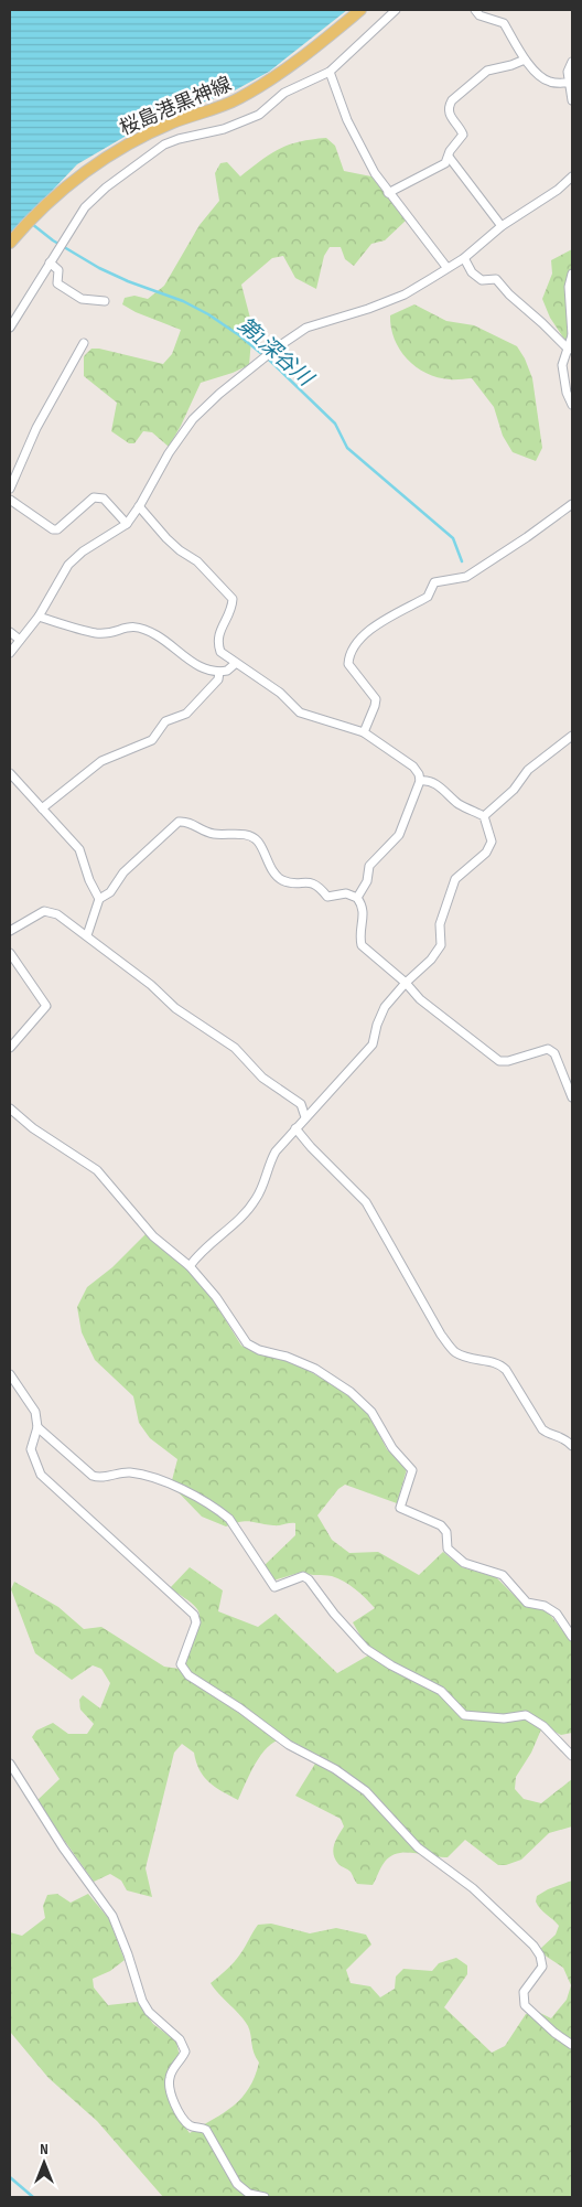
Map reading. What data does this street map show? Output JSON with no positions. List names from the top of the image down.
{
  "streets": {
    "main road": ["桜島港黒神線"]
  },
  "water": ["第1深谷川"],
  "north": "top"
}
